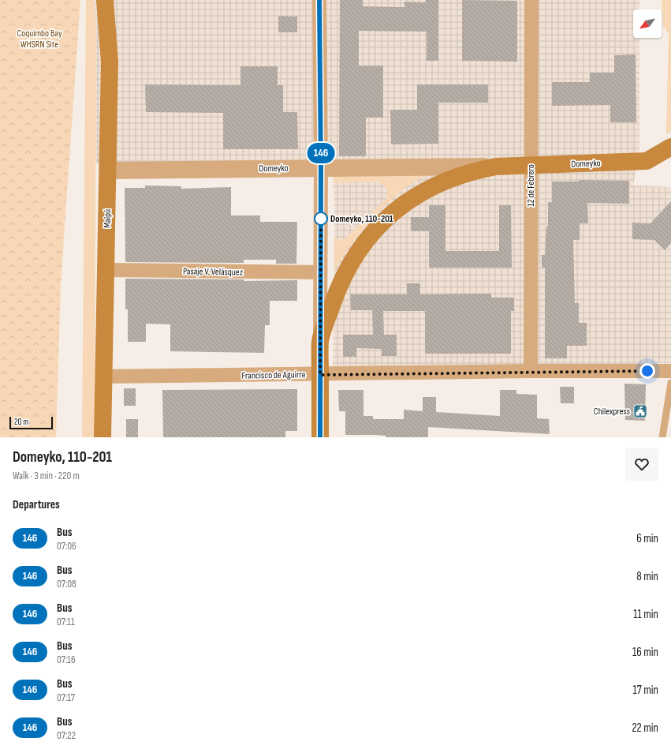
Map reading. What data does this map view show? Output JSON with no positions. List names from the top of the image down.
{
  "streets": {
    "main road": ["Domeyko", "Maipú"],
    "street": ["12 de Febrero", "Pasaje V. Velásquez", "Francisco de Aguirre"]
  },
  "crossings": [
    ["Domeyko", "12 de Febrero"],
    ["Domeyko", "Maipú"],
    ["Domeyko", "Francisco de Aguirre"],
    ["12 de Febrero", "Francisco de Aguirre"],
    ["Maipú", "Pasaje V. Velásquez"],
    ["Maipú", "Francisco de Aguirre"]
  ],
  "parks": ["Coquimbo Bay WHSRN Site"],
  "places": {
    "other": ["Domeyko, 110-201"],
    "public building": ["Chilexpress"]
  },
  "lines": ["bus line 146"],
  "scale_bar": "20 m",
  "north": "bottom left",
  "page": {
    "on_map": "146",
    "scale": "20 m",
    "heading": [
      ["Domeyko, 110-201", "Walk · 3 min · 220 m"],
      "Departures"
    ],
    "list": [
      {
        "mark": "146",
        "name": "Bus",
        "note": "07:06",
        "value": "6 min"
      },
      {
        "mark": "146",
        "name": "Bus",
        "note": "07:08",
        "value": "8 min"
      },
      {
        "mark": "146",
        "name": "Bus",
        "note": "07:11",
        "value": "11 min"
      },
      {
        "mark": "146",
        "name": "Bus",
        "note": "07:16",
        "value": "16 min"
      },
      {
        "mark": "146",
        "name": "Bus",
        "note": "07:17",
        "value": "17 min"
      },
      {
        "mark": "146",
        "name": "Bus",
        "note": "07:22",
        "value": "22 min"
      }
    ]
  }
}
